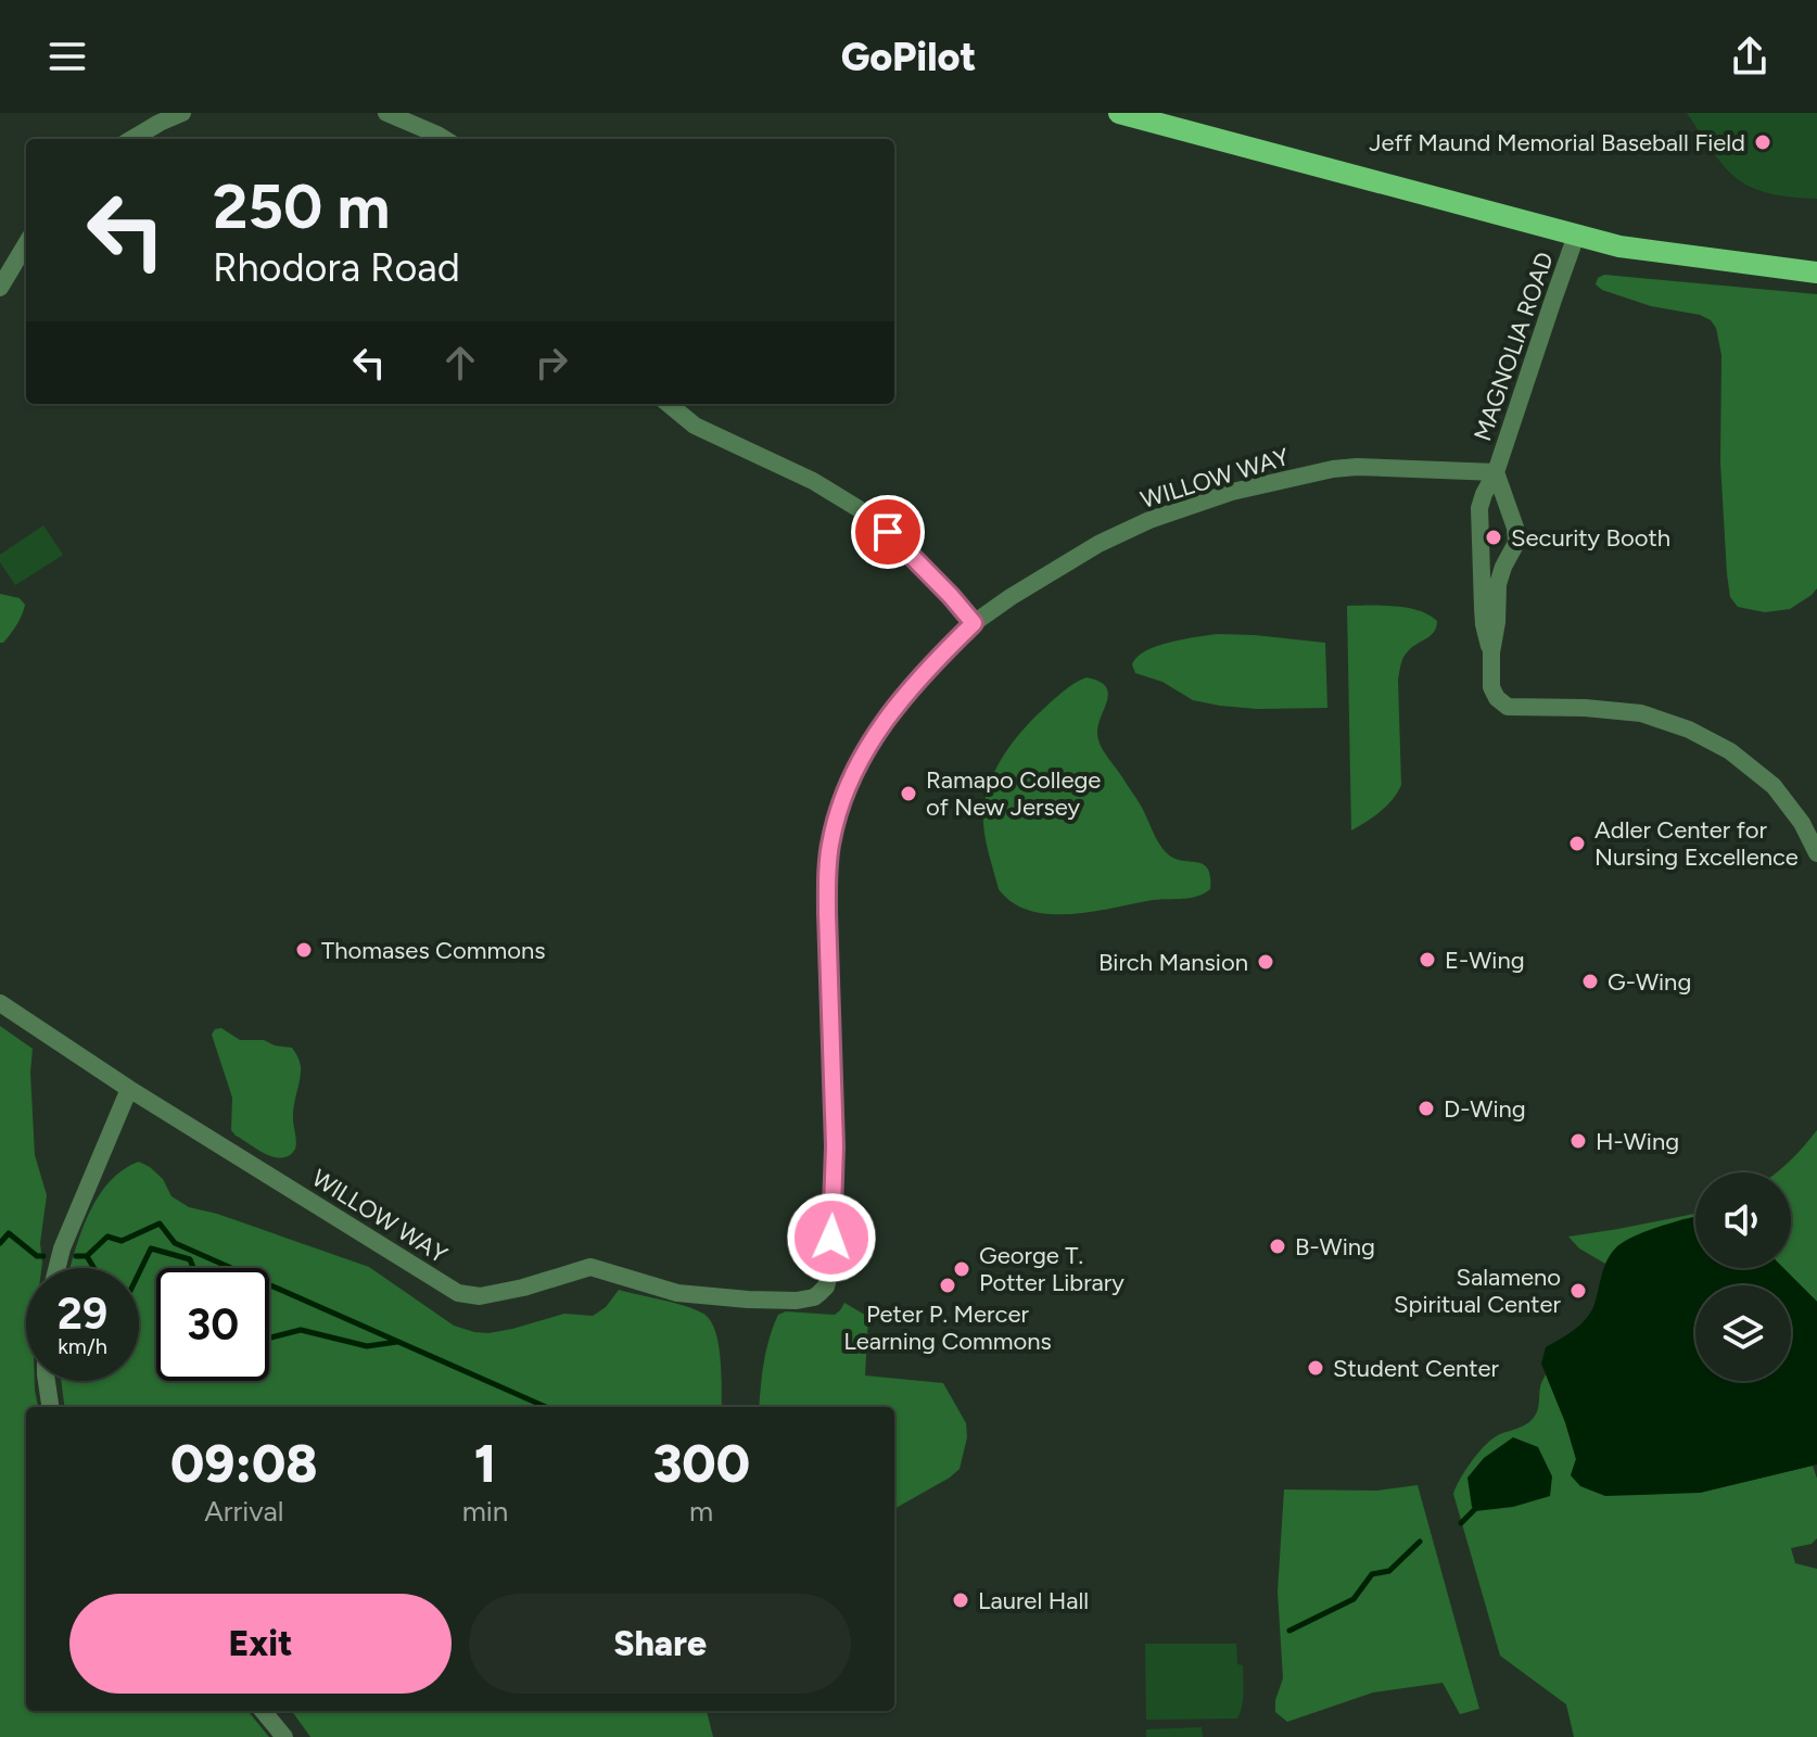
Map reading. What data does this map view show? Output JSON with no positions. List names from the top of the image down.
{
  "streets": {
    "street": ["MAGNOLIA ROAD", "WILLOW WAY"]
  },
  "crossings": [
    ["MAGNOLIA ROAD", "WILLOW WAY"]
  ],
  "places": [
    "Jeff Maund Memorial Baseball Field",
    "Security Booth",
    "Ramapo College of New Jersey",
    "Adler Center for Nursing Excellence",
    "Thomases Commons",
    "E-Wing",
    "Birch Mansion",
    "G-Wing",
    "D-Wing",
    "H-Wing",
    "B-Wing",
    "George T. Potter Library",
    "Peter P. Mercer Learning Commons",
    "Salameno Spiritual Center",
    "Student Center",
    "Laurel Hall"
  ],
  "page": {
    "header": "GoPilot",
    "turn": ["250 m", "Rhodora Road"],
    "speed": "29 km/h",
    "limit": "30",
    "eta": [
      "09:08",
      "Arrival",
      "1",
      "min",
      "300",
      "m"
    ],
    "buttons": ["Exit", "Share"]
  }
}
